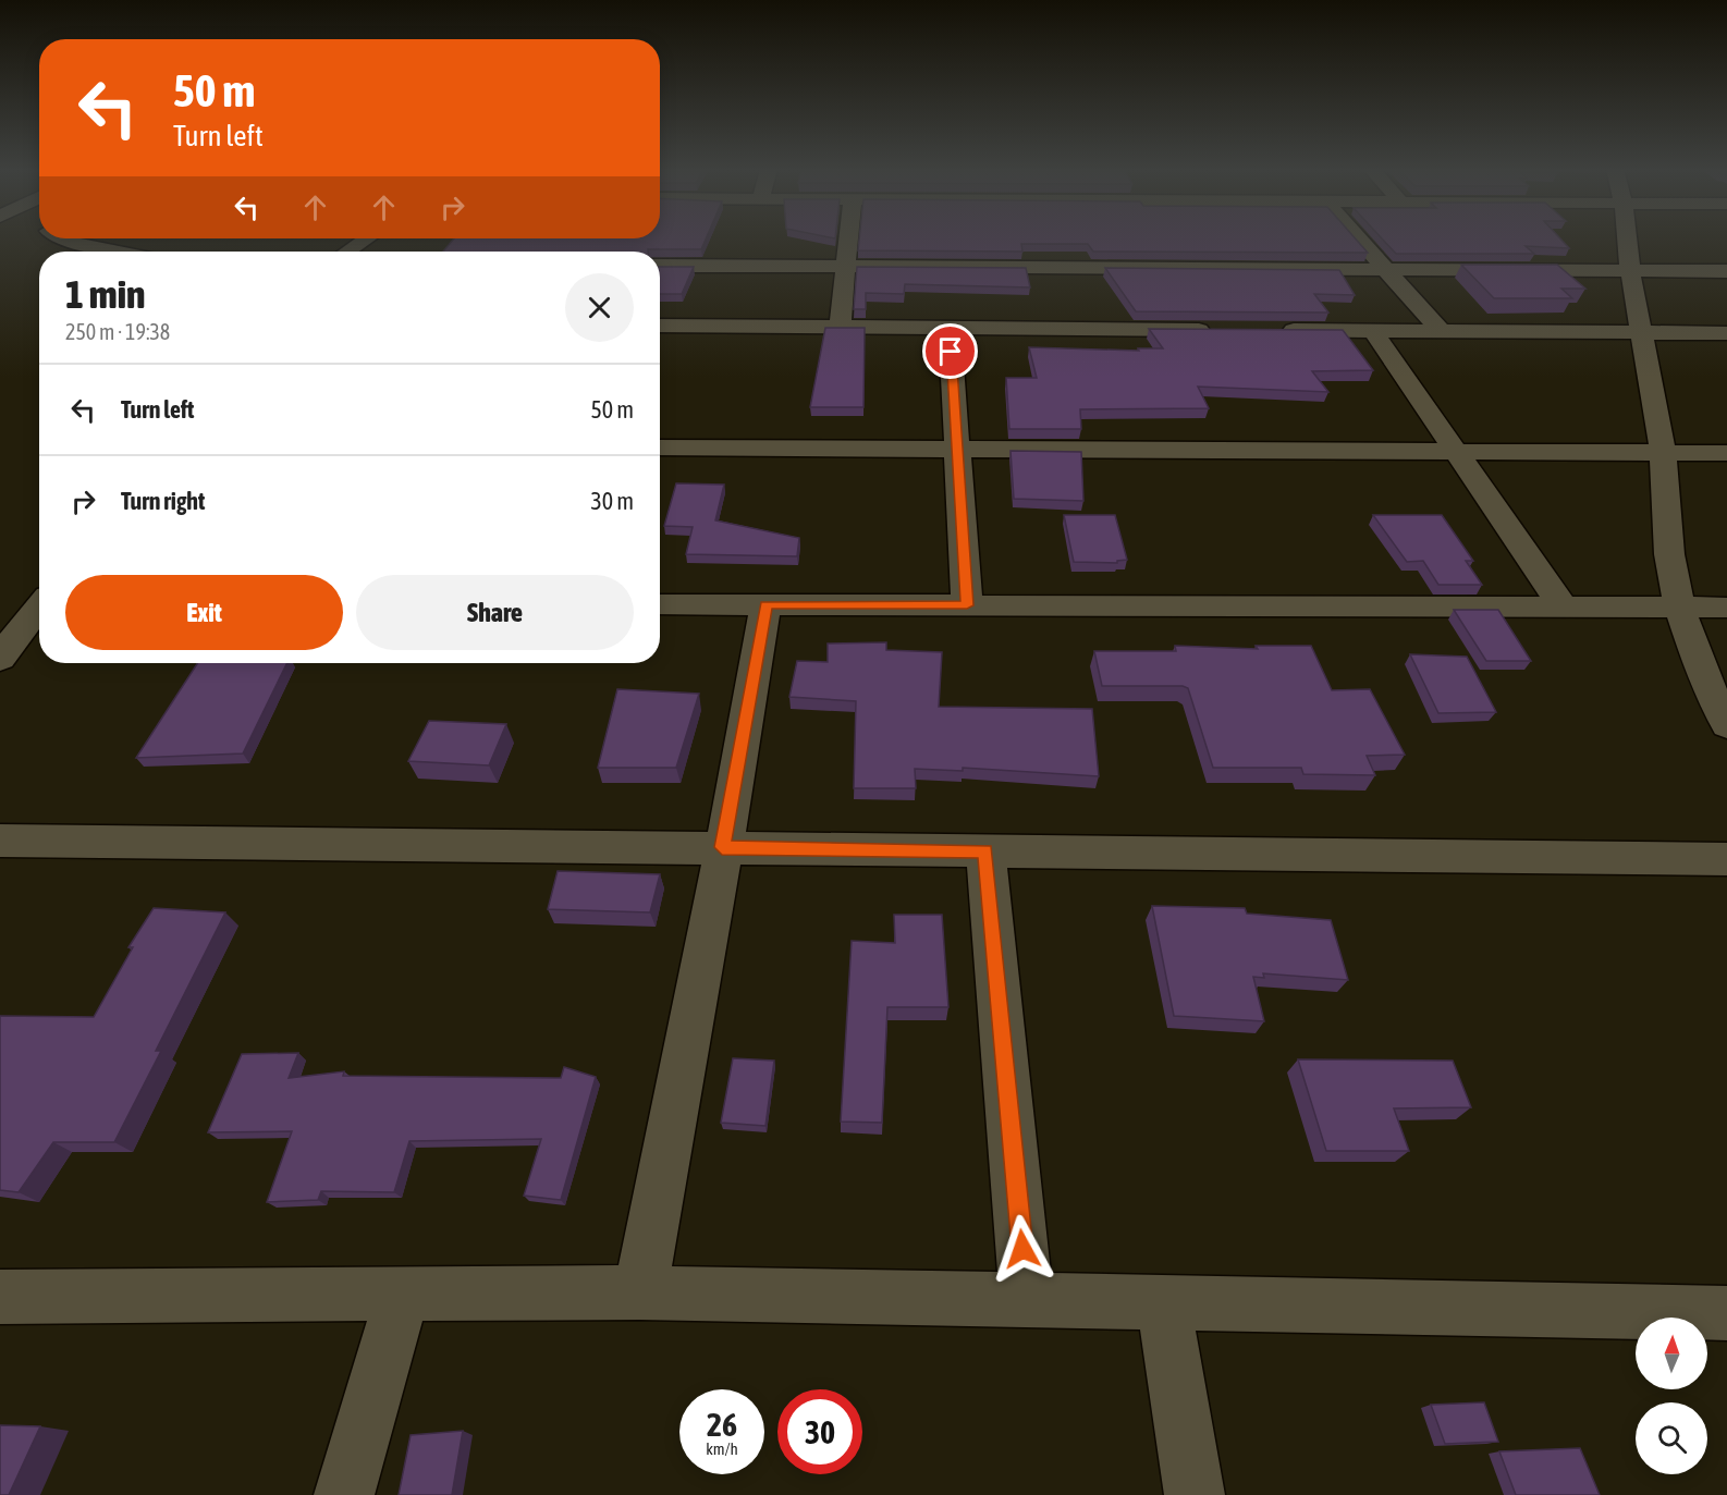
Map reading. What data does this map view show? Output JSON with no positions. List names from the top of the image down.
{
  "north": "top",
  "page": {
    "turn": ["50 m", "Turn left"],
    "heading": ["1 min", "250 m · 19:38"],
    "list": [
      {
        "name": "Turn left",
        "value": "50 m"
      },
      {
        "name": "Turn right",
        "value": "30 m"
      }
    ],
    "buttons": ["Exit", "Share"],
    "speed": "26 km/h",
    "limit": "30"
  }
}
